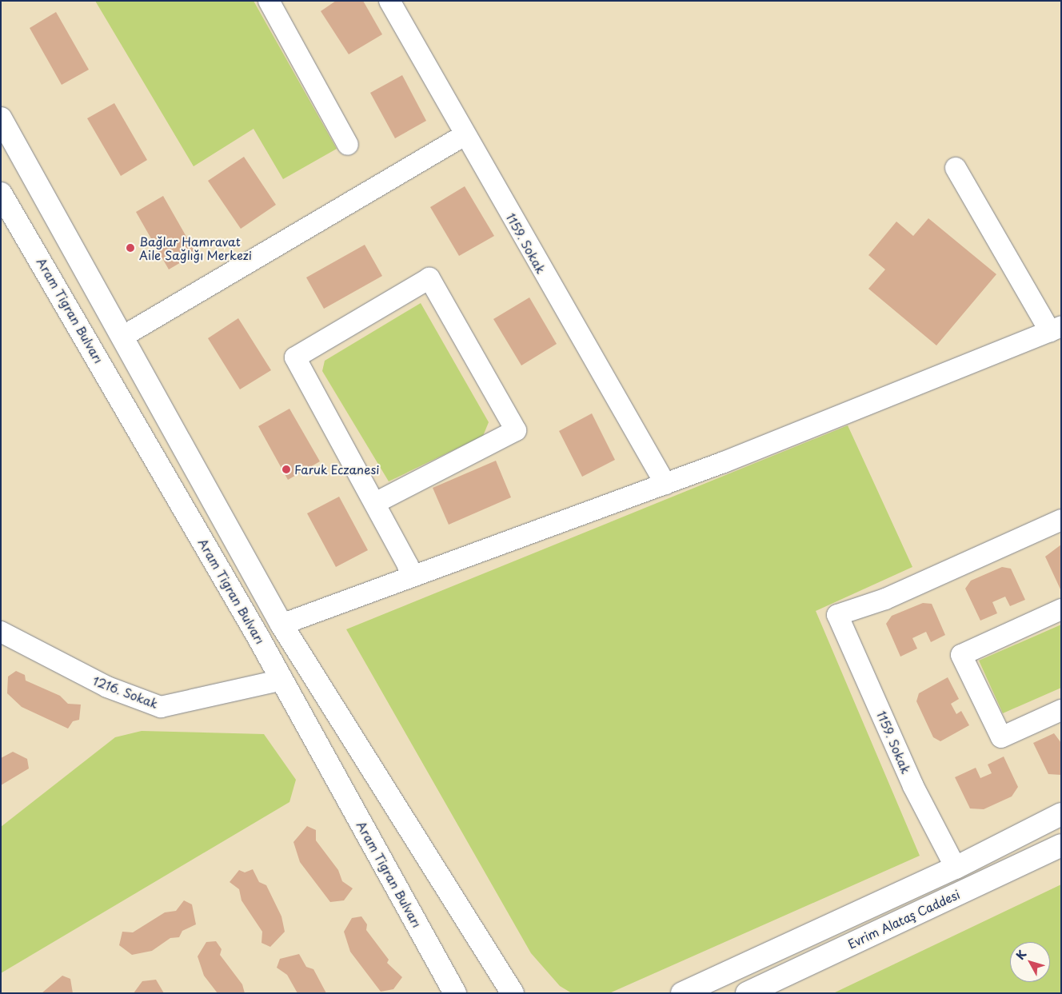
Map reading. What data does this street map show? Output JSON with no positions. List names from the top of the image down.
{
  "streets": {
    "main road": ["Aram Tigran Bulvarı", "Evrim Alataş Caddesi"],
    "street": ["1159. Sokak", "1216. Sokak"]
  },
  "crossings": [
    ["Aram Tigran Bulvarı", "1216. Sokak"]
  ],
  "places": ["Bağlar Hamravat Aile Sağlığı Merkezi", "Faruk Eczanesi"],
  "north": "top left"
}
